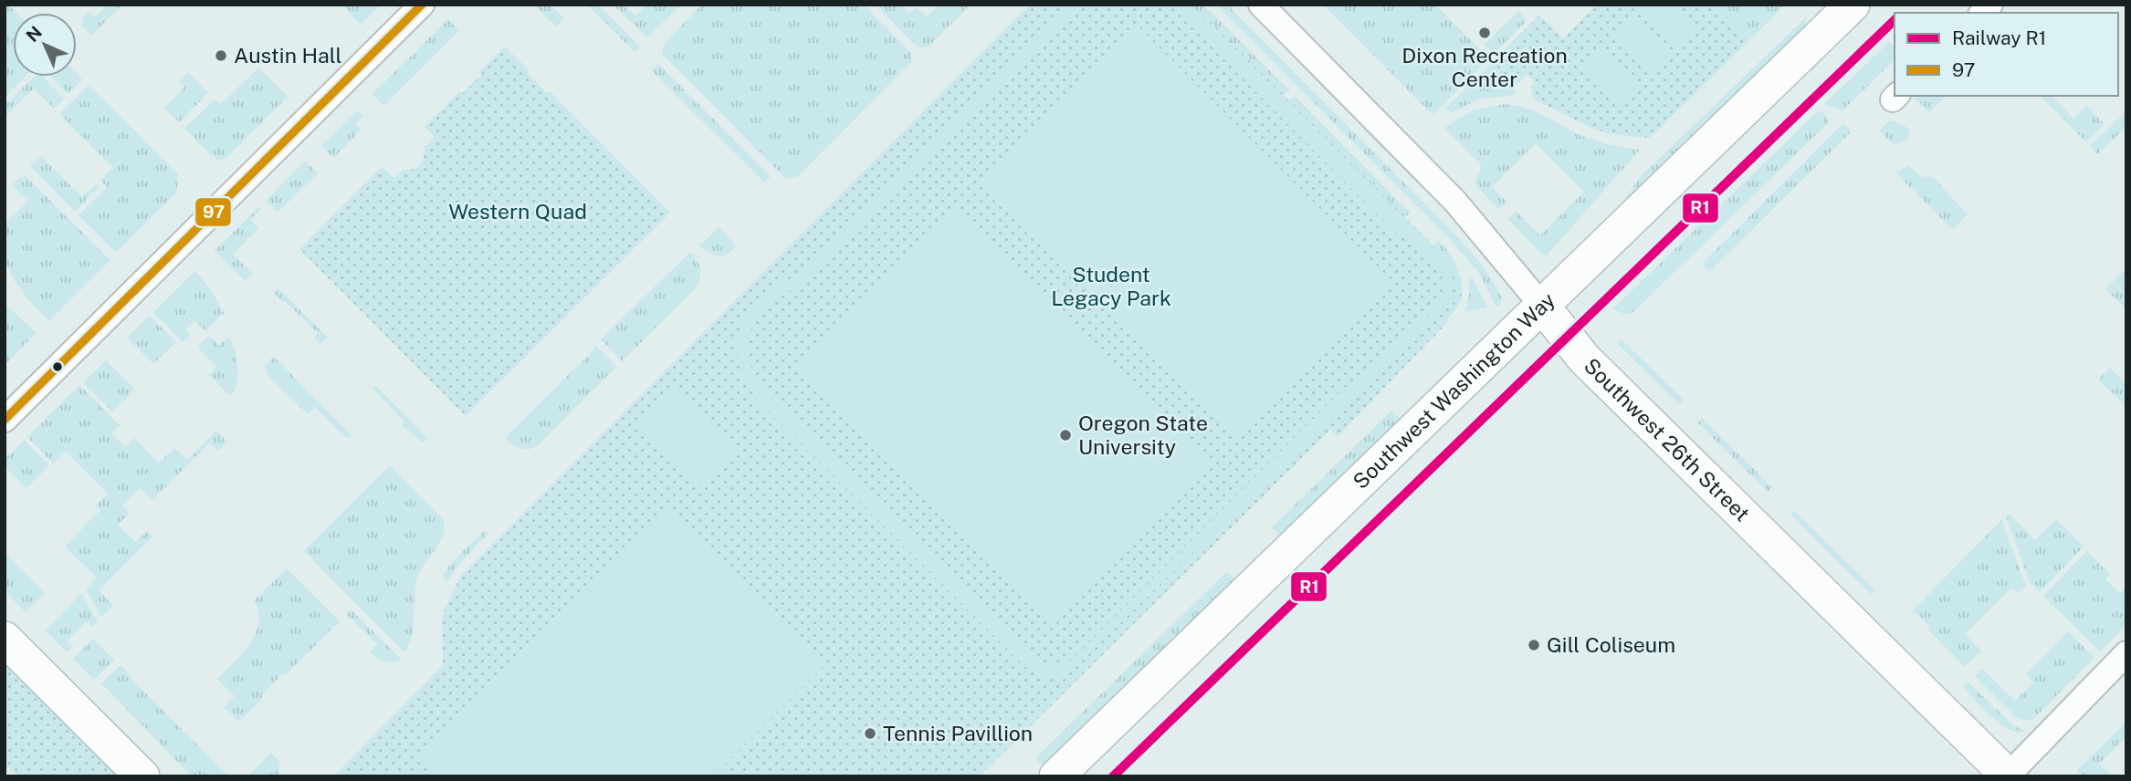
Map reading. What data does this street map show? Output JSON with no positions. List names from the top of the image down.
{
  "streets": {
    "street": ["Southwest Washington Way", "Southwest 26th Street"]
  },
  "crossings": [
    ["Southwest Washington Way", "Southwest 26th Street"]
  ],
  "parks": ["Western Quad", "Student Legacy Park"],
  "places": [
    "Dixon Recreation Center",
    "Austin Hall",
    "Oregon State University",
    "Gill Coliseum",
    "Tennis Pavillion"
  ],
  "lines": ["transit line 97", "rail line R1"],
  "legend": ["Railway R1", "97"],
  "north": "top left"
}
